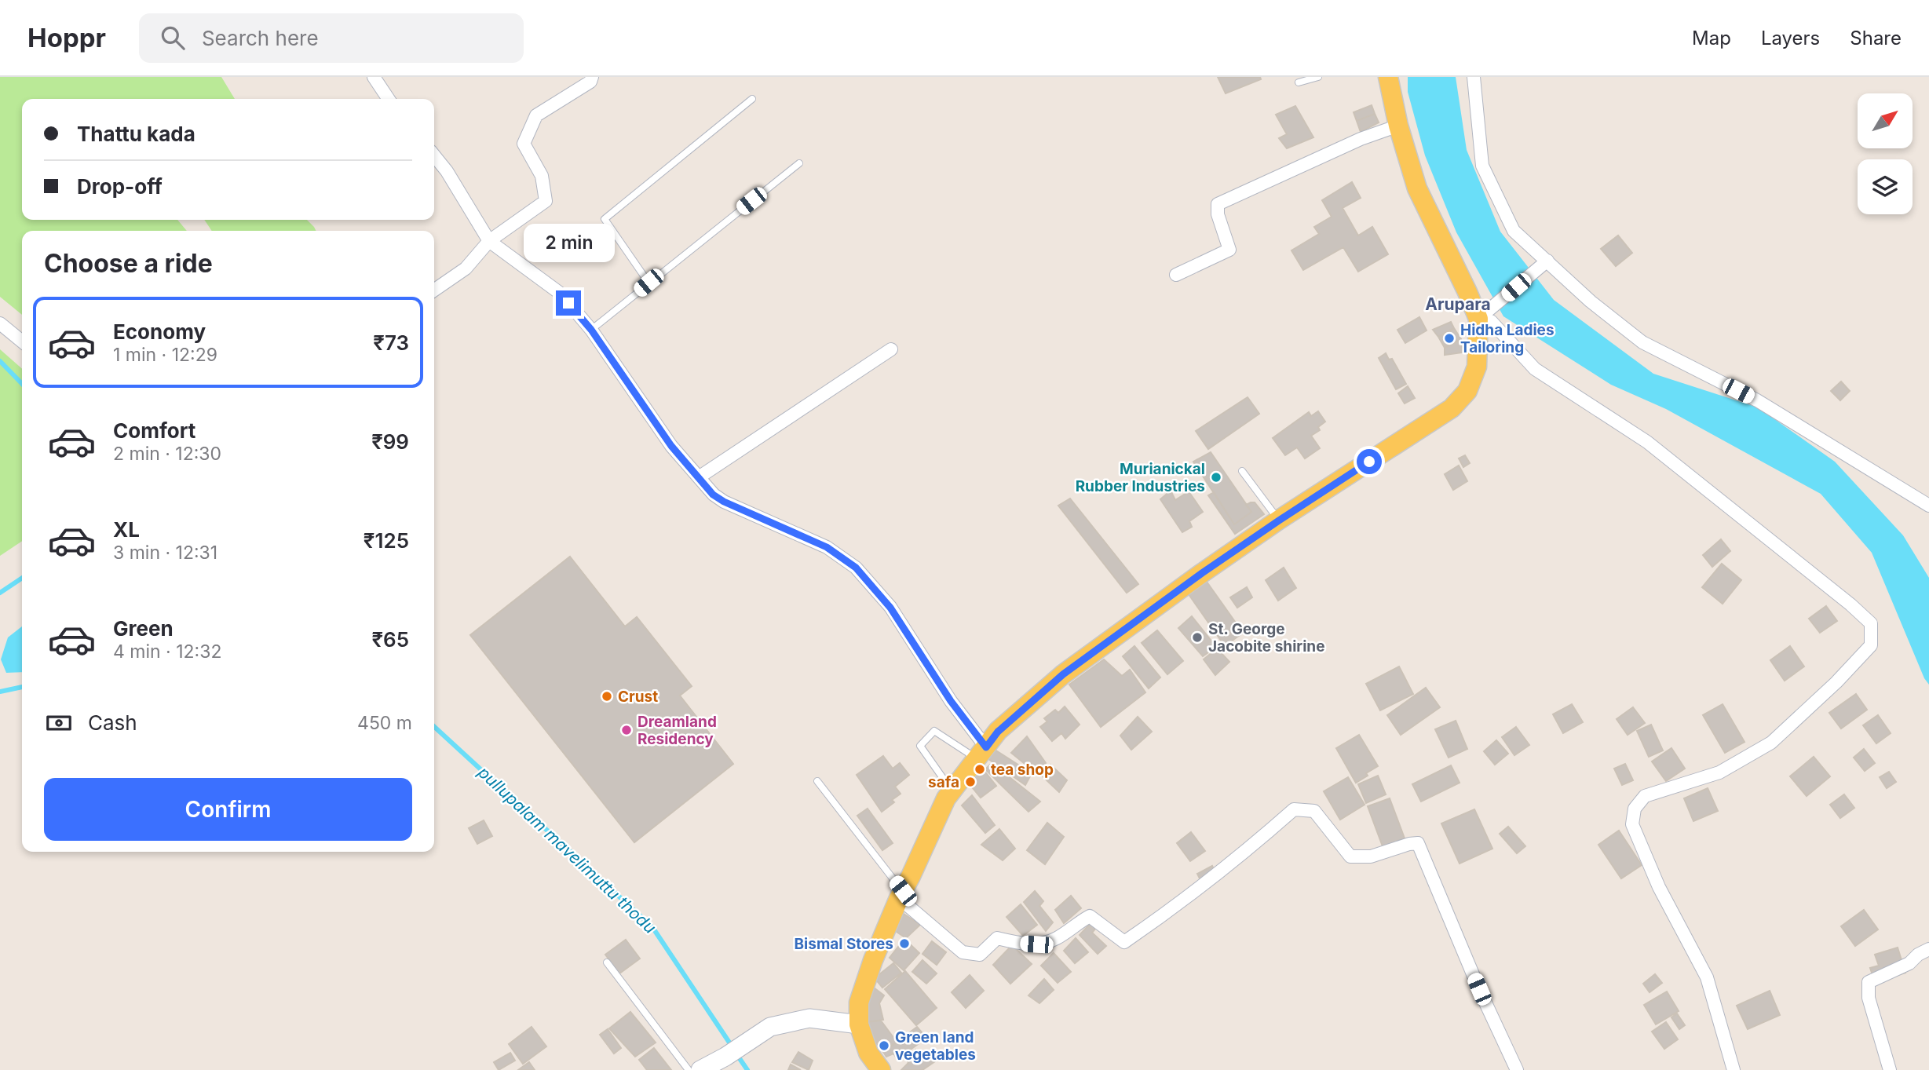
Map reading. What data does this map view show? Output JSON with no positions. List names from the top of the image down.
{
  "districts": ["Arupara"],
  "water": ["pullupalam mavelimuttu thodu"],
  "places": [
    "Hidha Ladies Tailoring",
    "Murianickal Rubber Industries",
    "St. George Jacobite shirine",
    "Crust",
    "Dreamland Residency",
    "tea shop",
    "safa",
    "Bismal Stores",
    "Green land vegetables"
  ],
  "north": "top right",
  "page": {
    "header": "Hoppr",
    "search": "Search here",
    "nav": ["Map", "Layers", "Share"],
    "banner": ["Thattu kada", "Drop-off"],
    "bubble": "2 min",
    "heading": "Choose a ride",
    "list": [
      {
        "name": "Economy",
        "note": "1 min · 12:29",
        "value": "₹73"
      },
      {
        "name": "Comfort",
        "note": "2 min · 12:30",
        "value": "₹99"
      },
      {
        "name": "XL",
        "note": "3 min · 12:31",
        "value": "₹125"
      },
      {
        "name": "Green",
        "note": "4 min · 12:32",
        "value": "₹65"
      }
    ],
    "pay": ["Cash", "450 m"],
    "buttons": "Confirm"
  }
}
